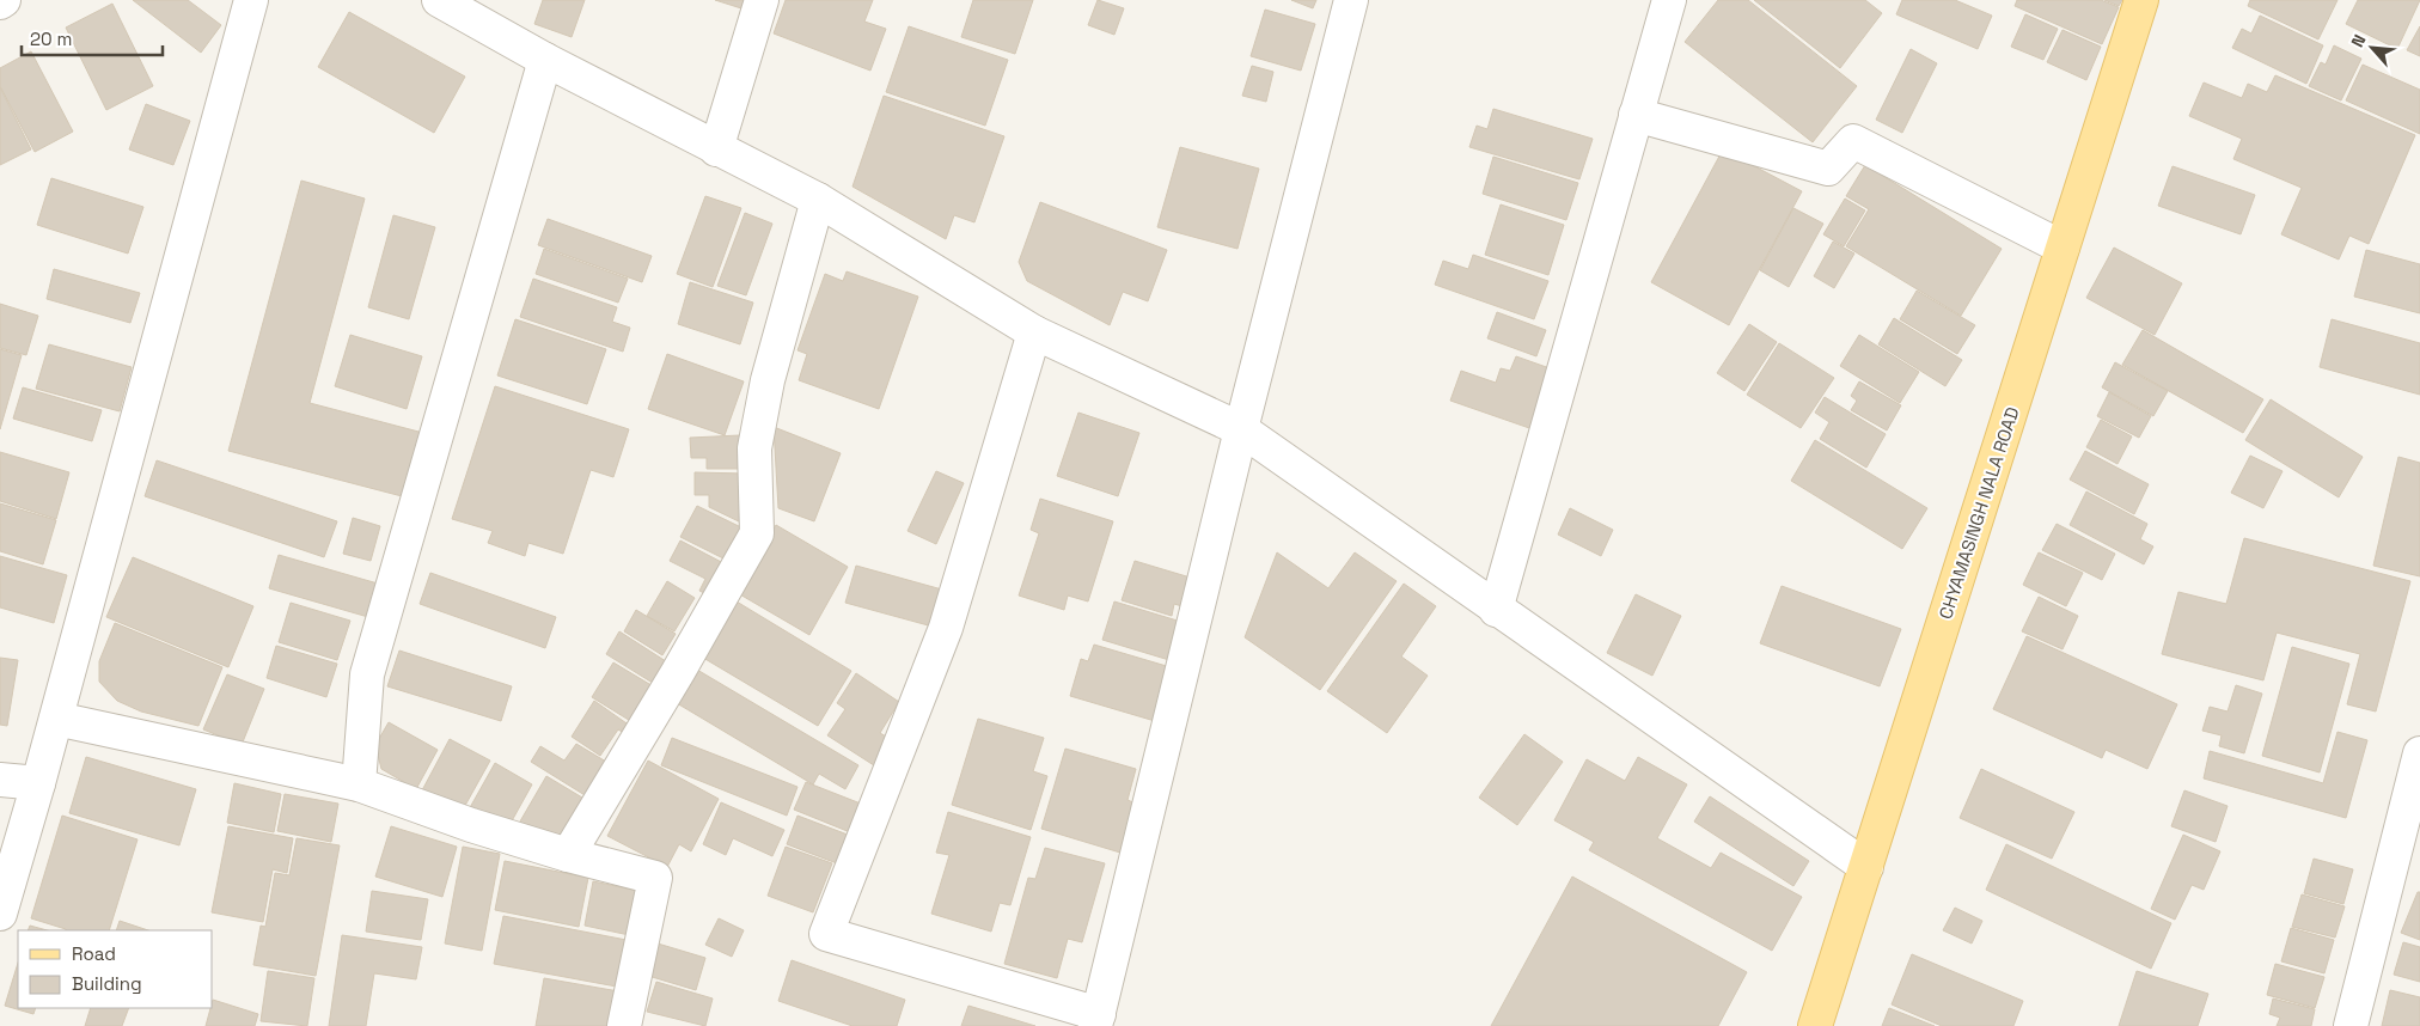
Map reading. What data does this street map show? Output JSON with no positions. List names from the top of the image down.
{
  "streets": {
    "main road": ["CHYAMASINGH NALA ROAD"]
  },
  "legend": ["Road", "Building"],
  "scale_bar": "20 m",
  "north": "top left"
}
